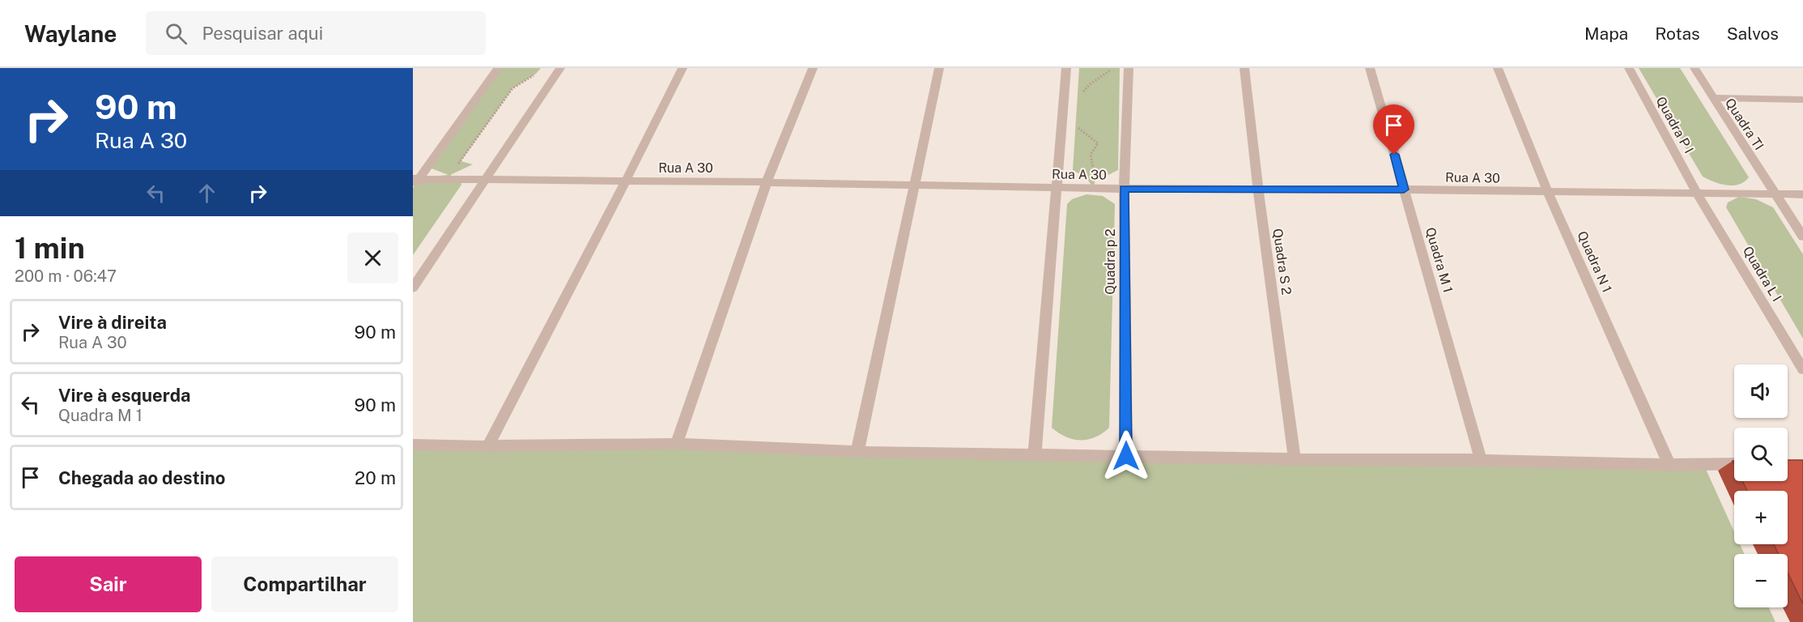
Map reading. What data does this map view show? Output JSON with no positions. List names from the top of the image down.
{
  "streets": {
    "street": [
      "Quadra TI",
      "Quadra P I",
      "Rua A 30",
      "Quadra M 1",
      "Quadra p 2",
      "Quadra S 2",
      "Quadra N 1",
      "Quadra L I"
    ]
  },
  "crossings": [
    ["Quadra TI", "Rua A 30"],
    ["Quadra P I", "Rua A 30"],
    ["Quadra P I", "Quadra L I"],
    ["Rua A 30", "Quadra M 1"],
    ["Rua A 30", "Quadra p 2"],
    ["Rua A 30", "Quadra S 2"],
    ["Rua A 30", "Quadra N 1"],
    ["Rua A 30", "Quadra L I"]
  ],
  "page": {
    "header": "Waylane",
    "search": "Pesquisar aqui",
    "nav": ["Mapa", "Rotas", "Salvos"],
    "turn": ["90 m", "Rua A 30"],
    "heading": ["1 min", "200 m · 06:47"],
    "list": [
      {
        "name": "Vire à direita",
        "note": "Rua A 30",
        "value": "90 m"
      },
      {
        "name": "Vire à esquerda",
        "note": "Quadra M 1",
        "value": "90 m"
      },
      {
        "name": "Chegada ao destino",
        "value": "20 m"
      }
    ],
    "map_buttons": ["+", "−"],
    "buttons": ["Sair", "Compartilhar"]
  }
}
